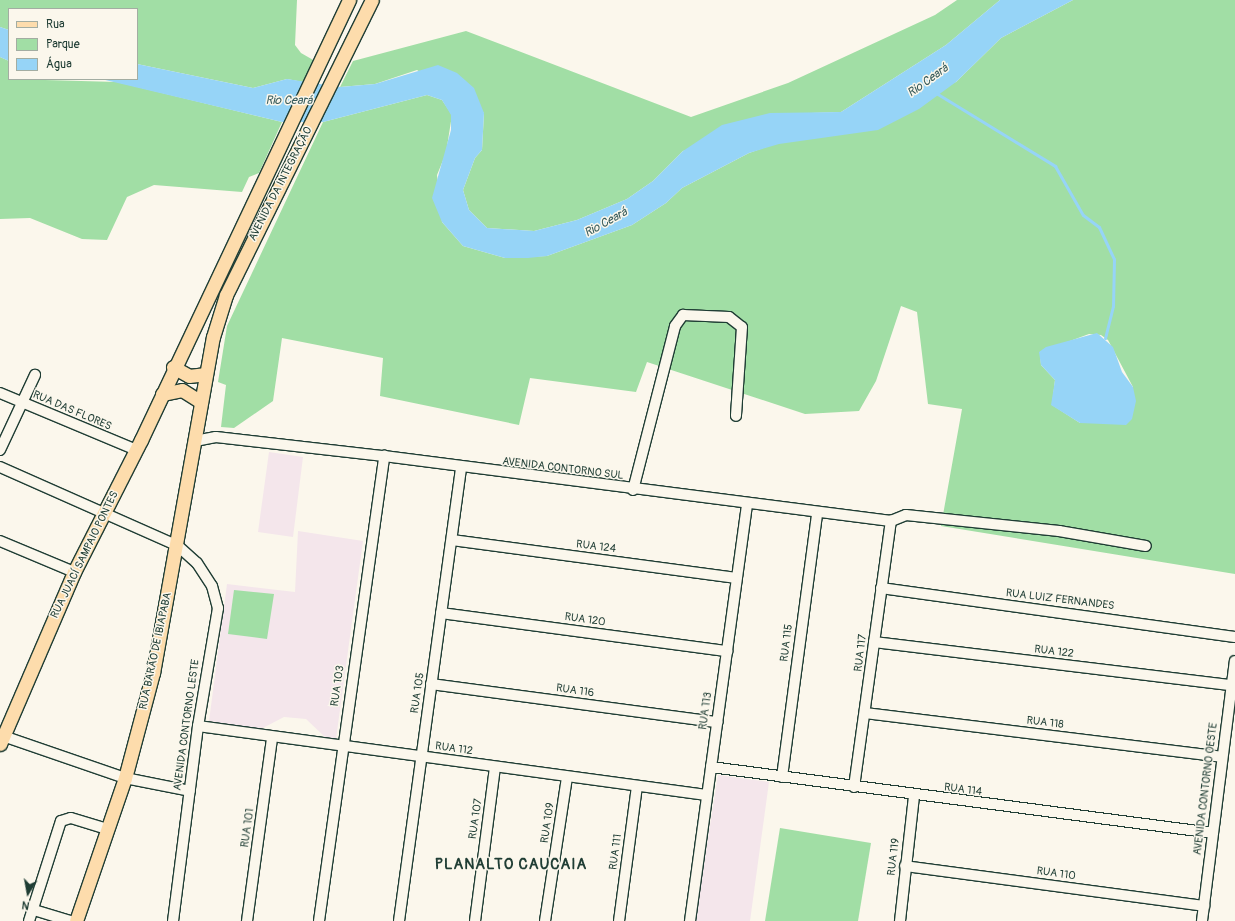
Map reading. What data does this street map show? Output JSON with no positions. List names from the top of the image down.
{
  "streets": {
    "main road": ["AVENIDA DA INTEGRAÇÃO", "RUA JUACÍ SAMPAIO PONTES", "RUA BARÃO DE IBIAPABA"],
    "street": [
      "RUA DAS FLORES",
      "AVENIDA CONTORNO SUL",
      "RUA 124",
      "RUA LUIZ FERNANDES",
      "RUA 120",
      "RUA 115",
      "RUA 122",
      "RUA 117",
      "RUA 103",
      "RUA 116",
      "RUA 105",
      "RUA 113",
      "RUA 118",
      "AVENIDA CONTORNO LESTE",
      "RUA 112",
      "AVENIDA CONTORNO OESTE",
      "RUA 114",
      "RUA 107",
      "RUA 109",
      "RUA 101",
      "RUA 111",
      "RUA 119",
      "RUA 110"
    ]
  },
  "crossings": [
    ["AVENIDA DA INTEGRAÇÃO", "RUA JUACÍ SAMPAIO PONTES"],
    ["AVENIDA DA INTEGRAÇÃO", "RUA BARÃO DE IBIAPABA"],
    ["RUA DAS FLORES", "RUA JUACÍ SAMPAIO PONTES"],
    ["AVENIDA CONTORNO SUL", "RUA 115"],
    ["AVENIDA CONTORNO SUL", "RUA BARÃO DE IBIAPABA"],
    ["AVENIDA CONTORNO SUL", "RUA 117"],
    ["AVENIDA CONTORNO SUL", "RUA 103"],
    ["AVENIDA CONTORNO SUL", "RUA 105"],
    ["AVENIDA CONTORNO SUL", "RUA 113"],
    ["RUA 124", "RUA 105"],
    ["RUA 124", "RUA 113"],
    ["RUA LUIZ FERNANDES", "RUA 117"],
    ["RUA 120", "RUA 105"],
    ["RUA 120", "RUA 113"],
    ["RUA 115", "RUA 114"],
    ["RUA BARÃO DE IBIAPABA", "AVENIDA CONTORNO LESTE"],
    ["RUA 122", "RUA 117"],
    ["RUA 122", "AVENIDA CONTORNO OESTE"],
    ["RUA 117", "RUA 118"],
    ["RUA 117", "RUA 114"],
    ["RUA 103", "RUA 112"],
    ["RUA 116", "RUA 105"],
    ["RUA 116", "RUA 113"],
    ["RUA 105", "RUA 112"],
    ["RUA 113", "RUA 112"],
    ["RUA 113", "RUA 114"],
    ["RUA 118", "AVENIDA CONTORNO OESTE"],
    ["AVENIDA CONTORNO LESTE", "RUA 112"],
    ["RUA 112", "RUA 107"],
    ["RUA 112", "RUA 109"],
    ["RUA 112", "RUA 101"],
    ["RUA 112", "RUA 111"],
    ["AVENIDA CONTORNO OESTE", "RUA 114"],
    ["AVENIDA CONTORNO OESTE", "RUA 110"],
    ["RUA 114", "RUA 119"],
    ["RUA 119", "RUA 110"]
  ],
  "districts": ["PLANALTO CAUCAIA"],
  "water": ["Rio Ceará"],
  "legend": ["Rua", "Parque", "Água"],
  "north": "bottom"
}
